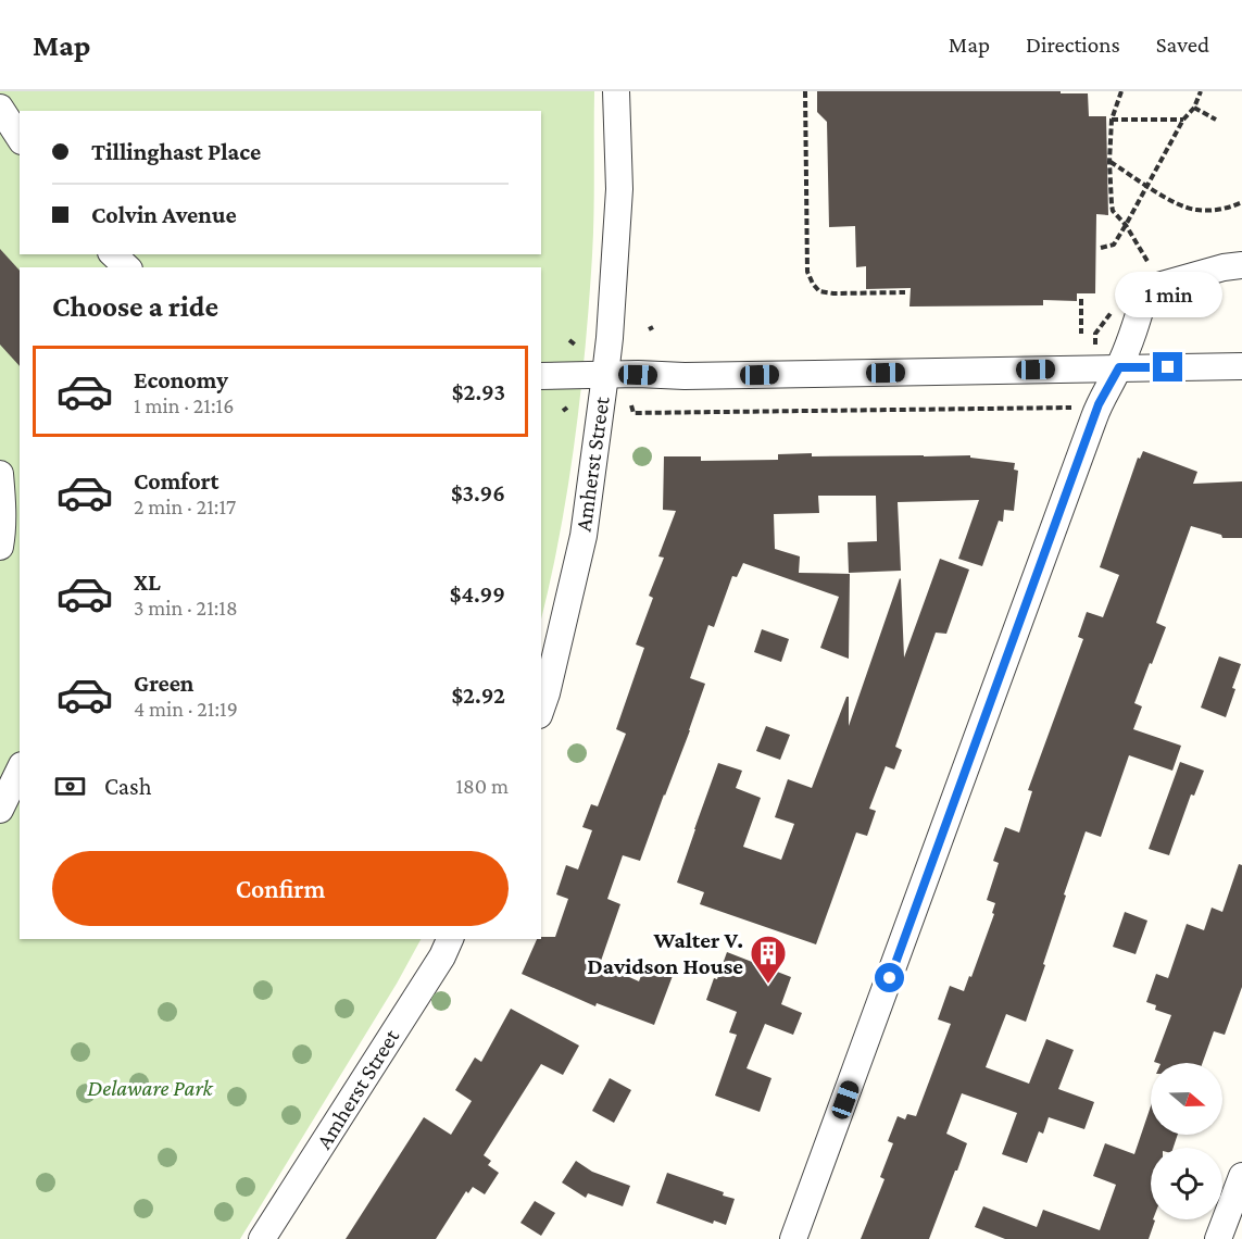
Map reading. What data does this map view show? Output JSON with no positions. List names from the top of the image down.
{
  "streets": {
    "street": ["Amherst Street"]
  },
  "parks": ["Delaware Park"],
  "places": {
    "building": ["Walter V. Davidson House"]
  },
  "north": "right",
  "page": {
    "header": "Map",
    "nav": ["Map", "Directions", "Saved"],
    "banner": ["Tillinghast Place", "Colvin Avenue"],
    "heading": "Choose a ride",
    "bubble": "1 min",
    "list": [
      {
        "name": "Economy",
        "note": "1 min · 21:16",
        "value": "$2.93"
      },
      {
        "name": "Comfort",
        "note": "2 min · 21:17",
        "value": "$3.96"
      },
      {
        "name": "XL",
        "note": "3 min · 21:18",
        "value": "$4.99"
      },
      {
        "name": "Green",
        "note": "4 min · 21:19",
        "value": "$2.92"
      }
    ],
    "pay": ["Cash", "180 m"],
    "buttons": "Confirm"
  }
}
